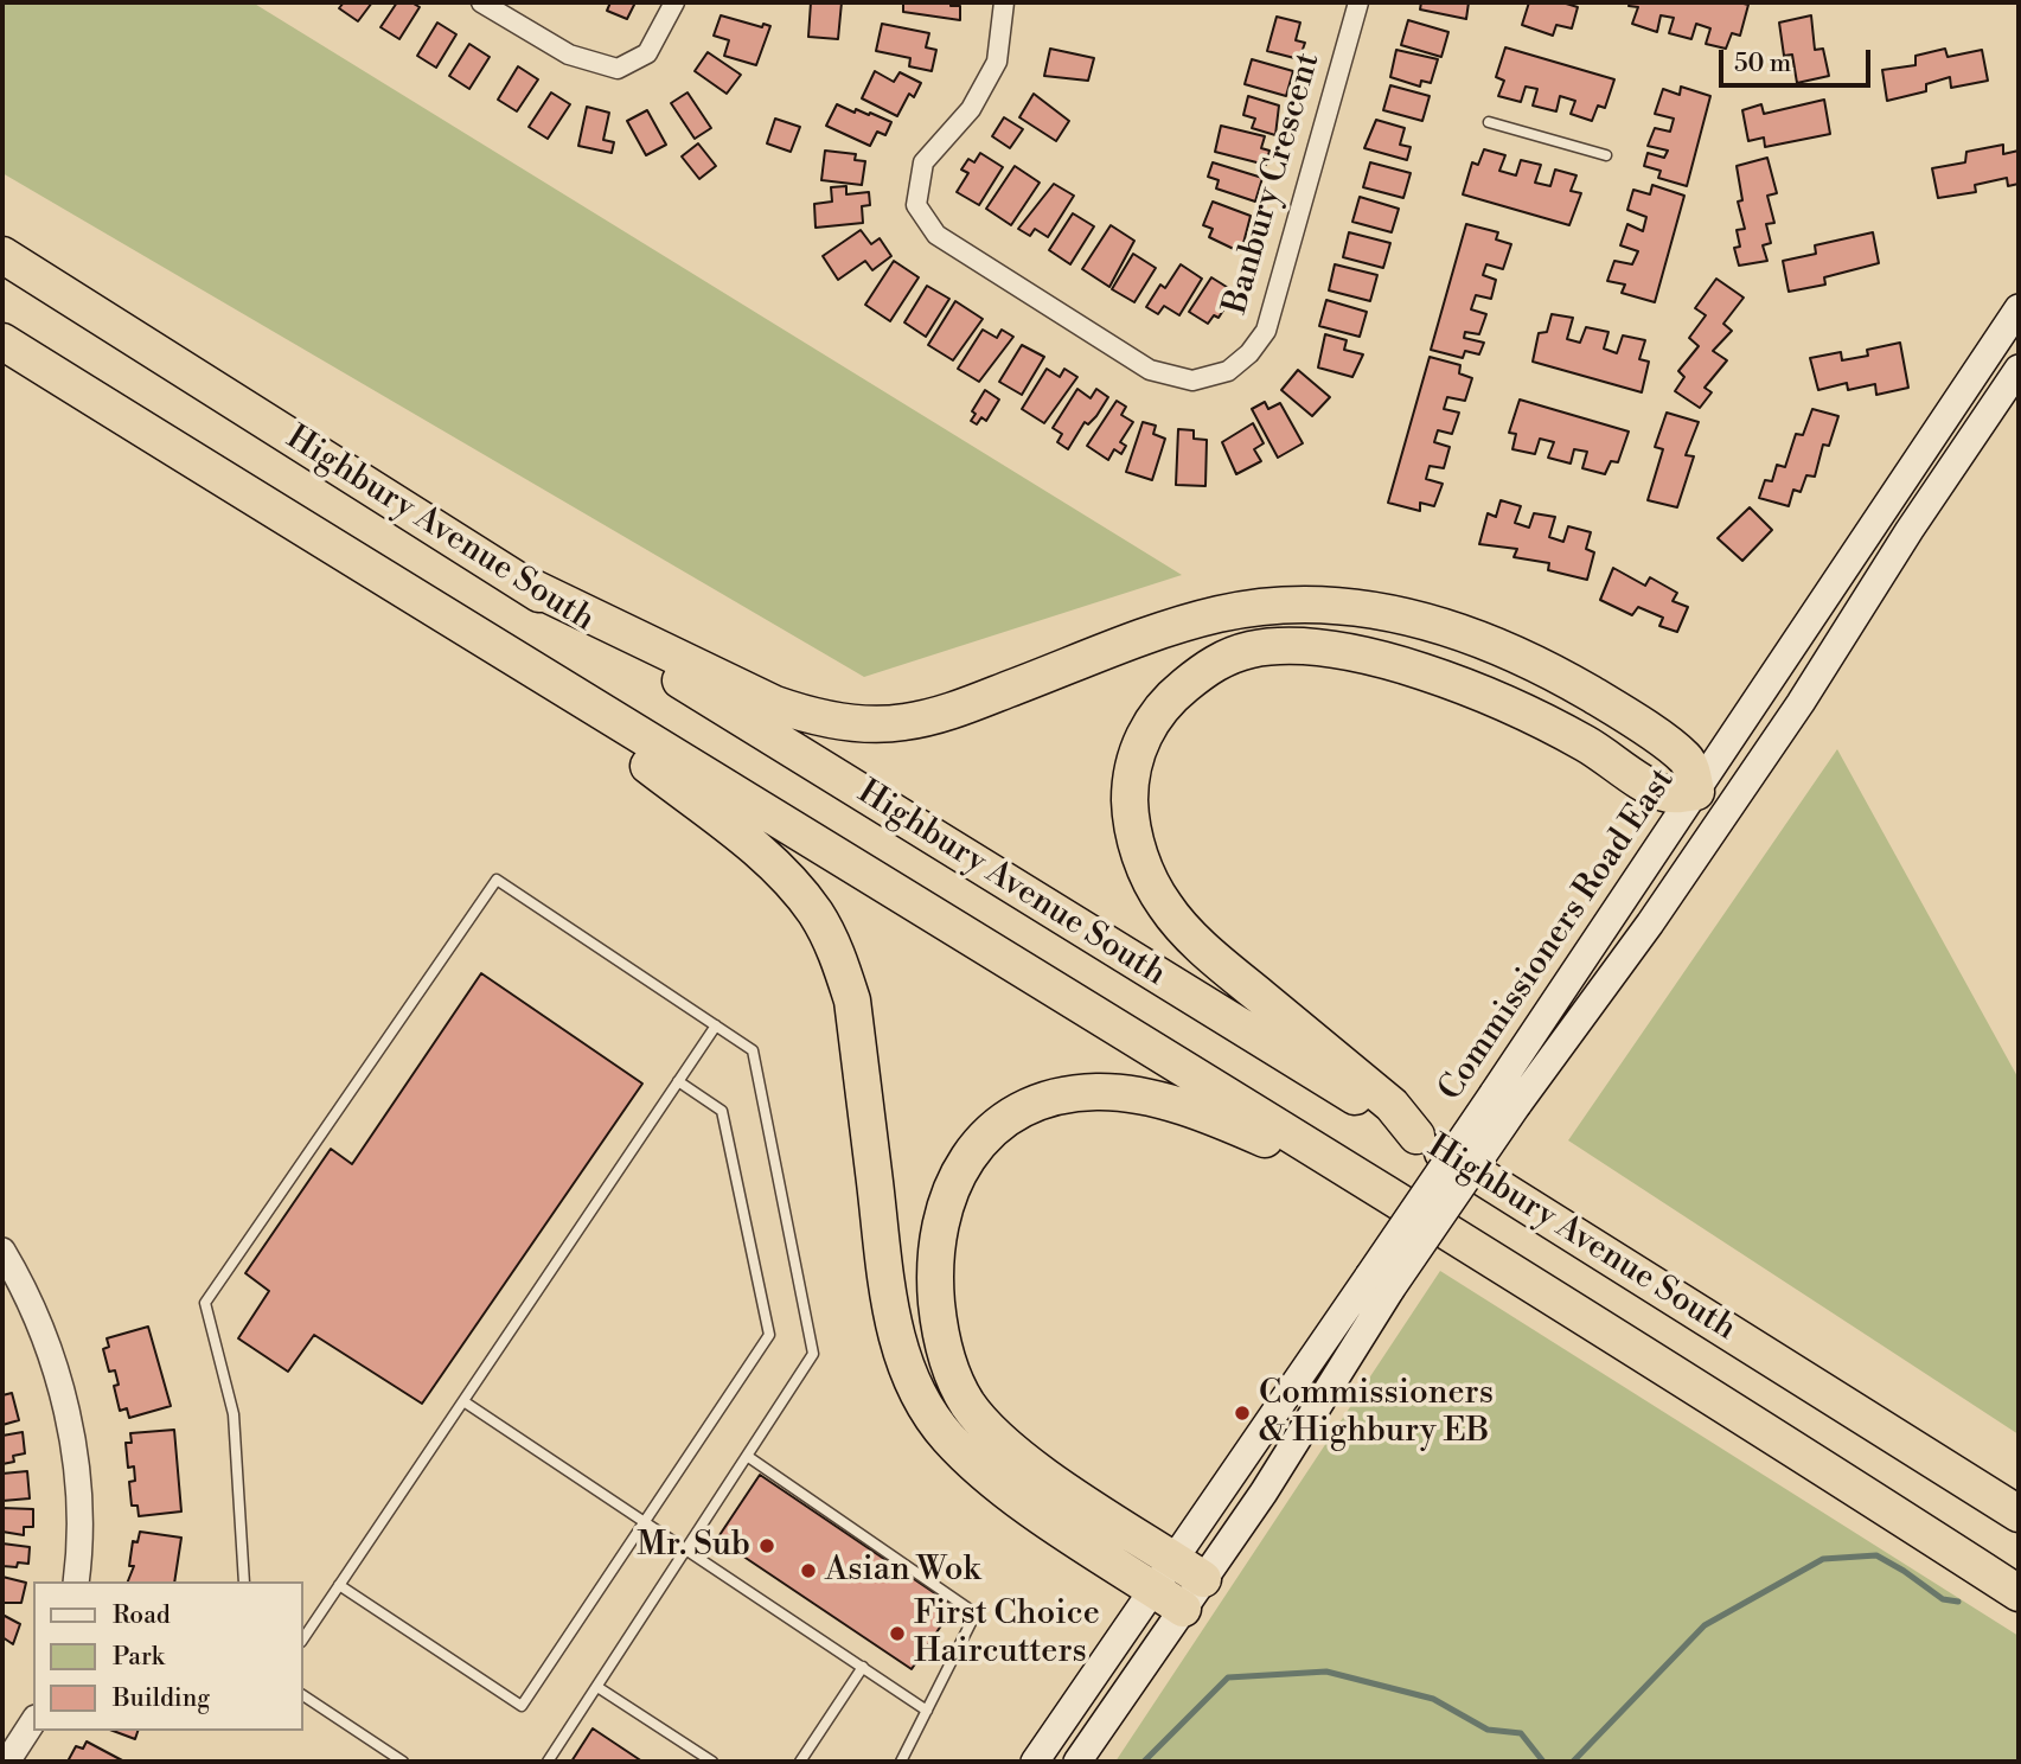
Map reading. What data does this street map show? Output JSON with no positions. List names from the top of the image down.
{
  "streets": {
    "highway": ["Highbury Avenue South"],
    "main road": ["Commissioners Road East"],
    "street": ["Banbury Crescent"]
  },
  "places": [
    "Commissioners & Highbury EB",
    "Mr. Sub",
    "Asian Wok",
    "First Choice Haircutters"
  ],
  "legend": ["Road", "Park", "Building"],
  "scale_bar": "50 m"
}
